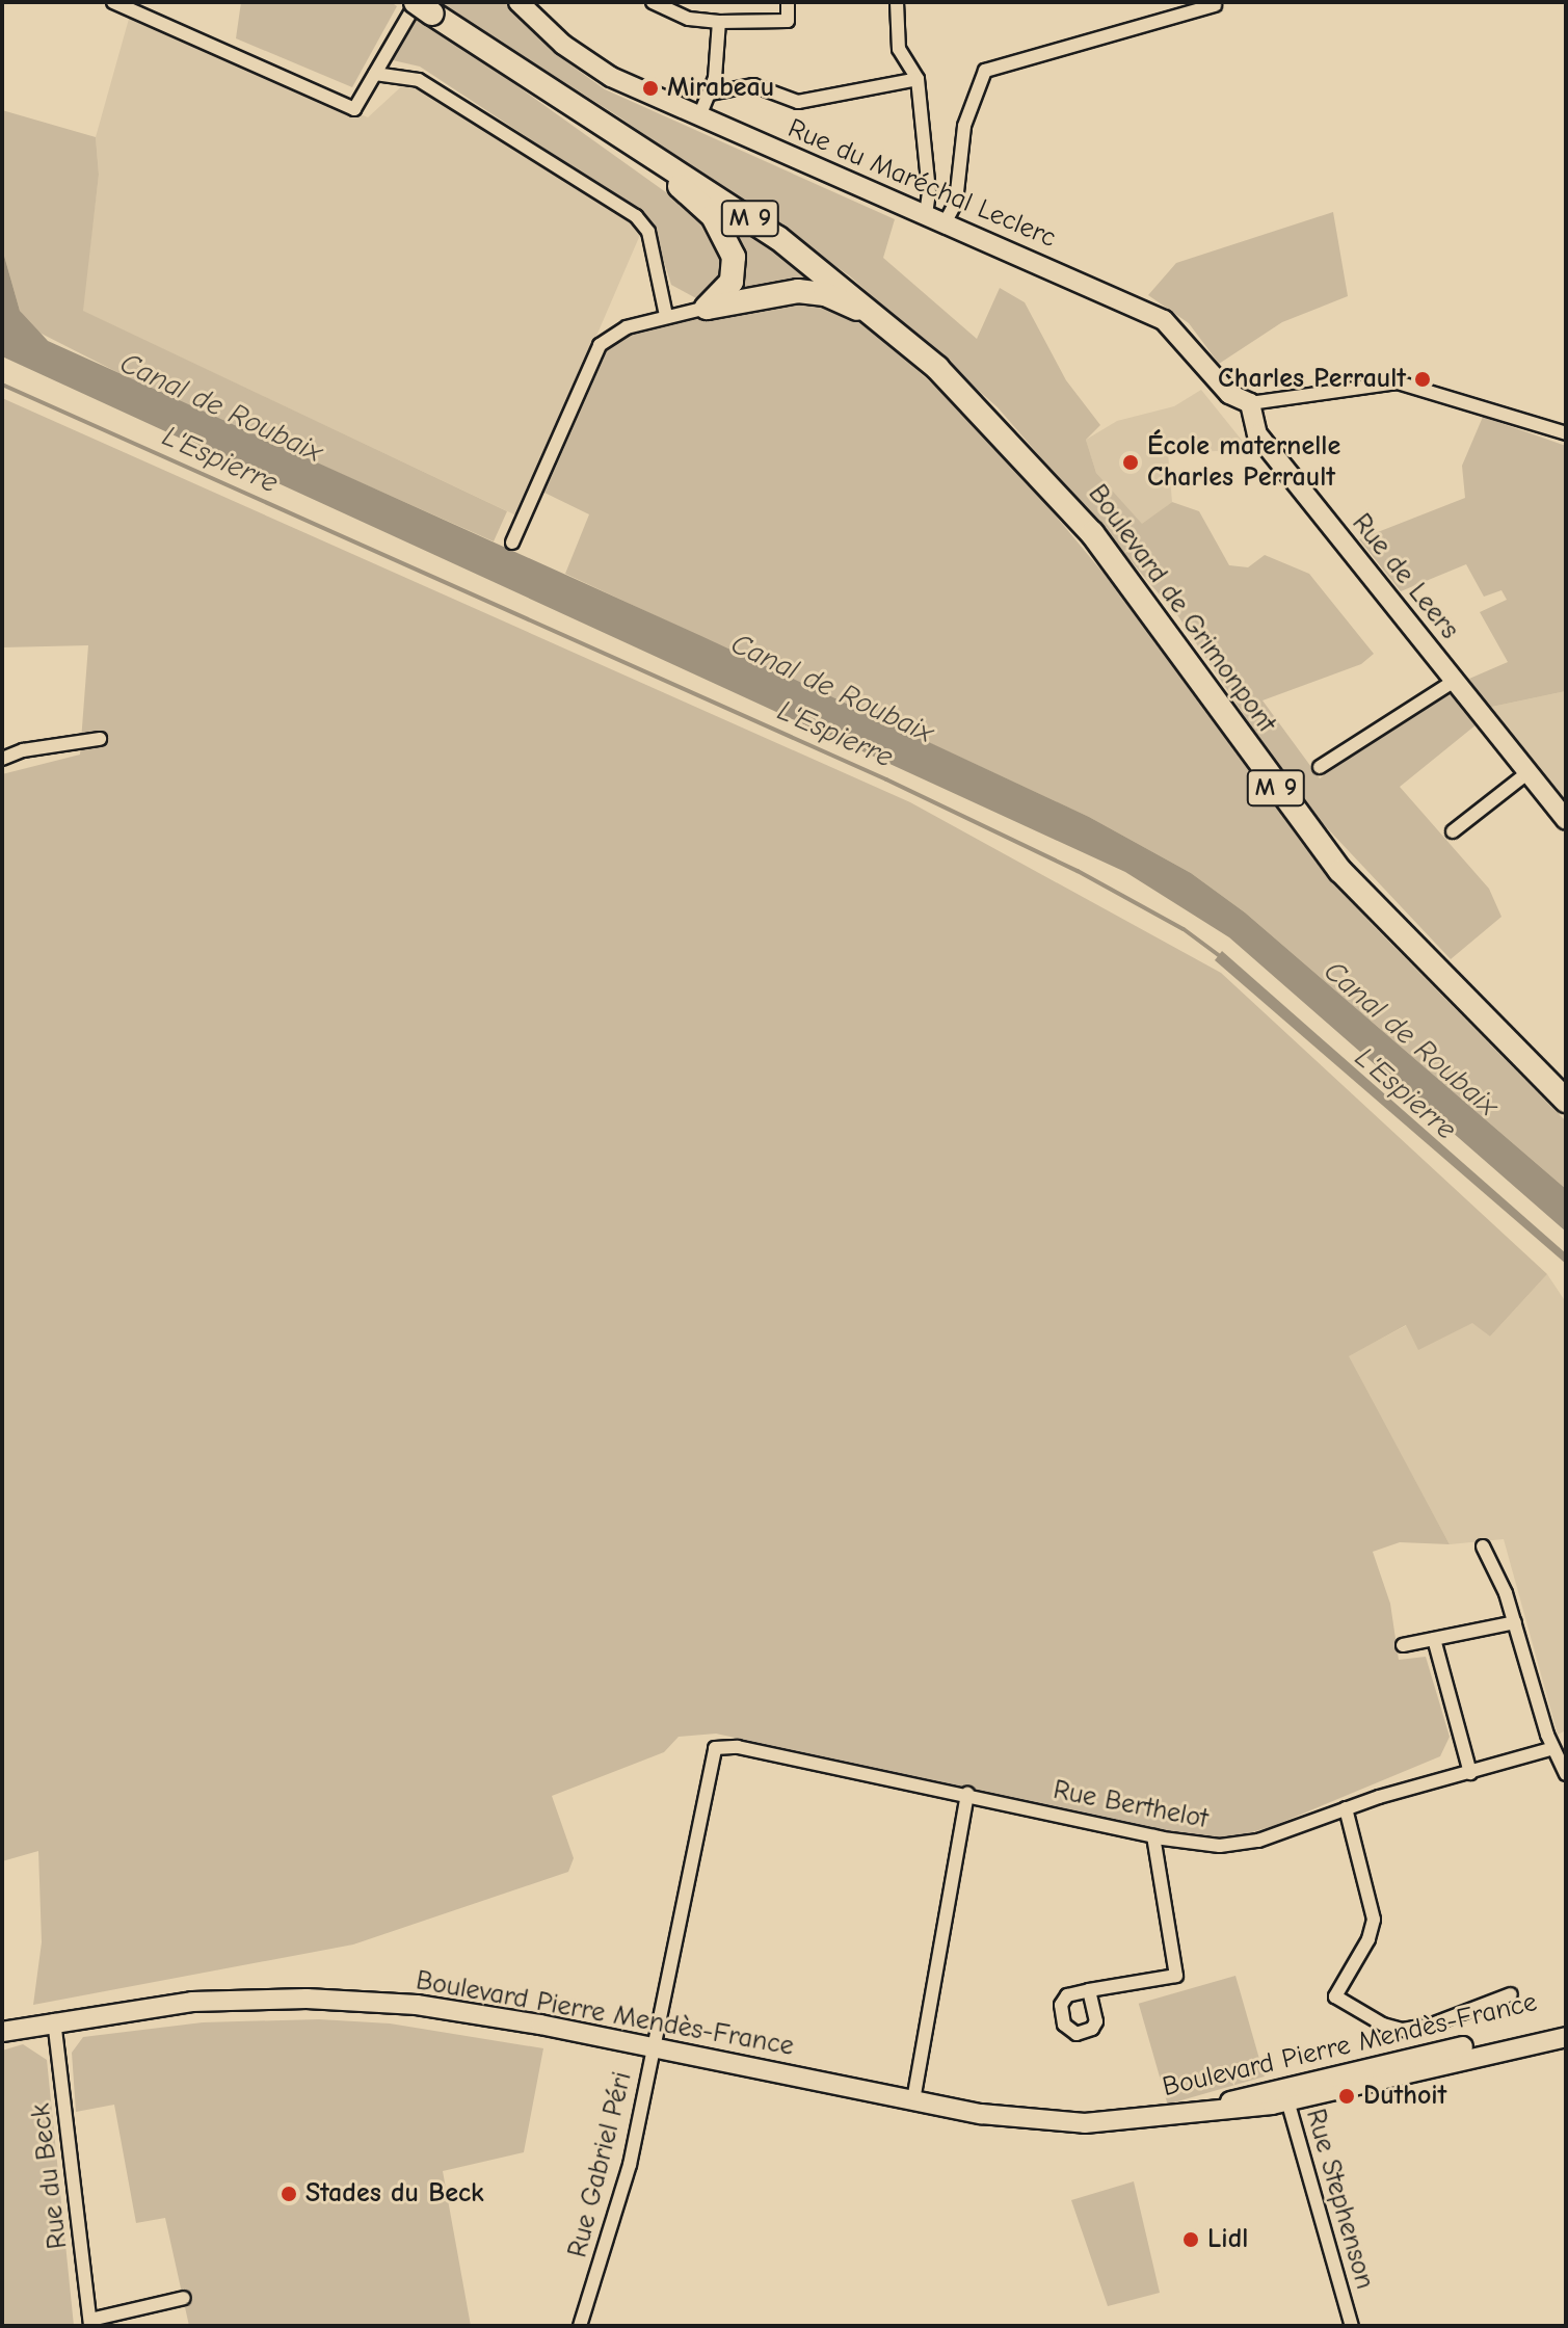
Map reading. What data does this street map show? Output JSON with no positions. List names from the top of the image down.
{
  "streets": {
    "highway": ["M 9", "Boulevard de Grimonpont"],
    "street": [
      "Rue du Maréchal Leclerc",
      "Rue de Leers",
      "Rue Berthelot",
      "Boulevard Pierre Mendès-France",
      "Rue Gabriel Péri",
      "Rue du Beck",
      "Rue Stephenson"
    ]
  },
  "crossings": [
    ["Rue du Maréchal Leclerc", "Rue de Leers"],
    ["M 9", "Boulevard de Grimonpont"],
    ["Rue Berthelot", "Rue Gabriel Péri"],
    ["Boulevard Pierre Mendès-France", "Rue Gabriel Péri"],
    ["Boulevard Pierre Mendès-France", "Rue du Beck"],
    ["Boulevard Pierre Mendès-France", "Rue Stephenson"]
  ],
  "water": ["Canal de Roubaix", "L'Espierre"],
  "places": [
    "Mirabeau",
    "Charles Perrault",
    "École maternelle Charles Perrault",
    "Duthoit",
    "Stades du Beck",
    "Lidl"
  ]
}
